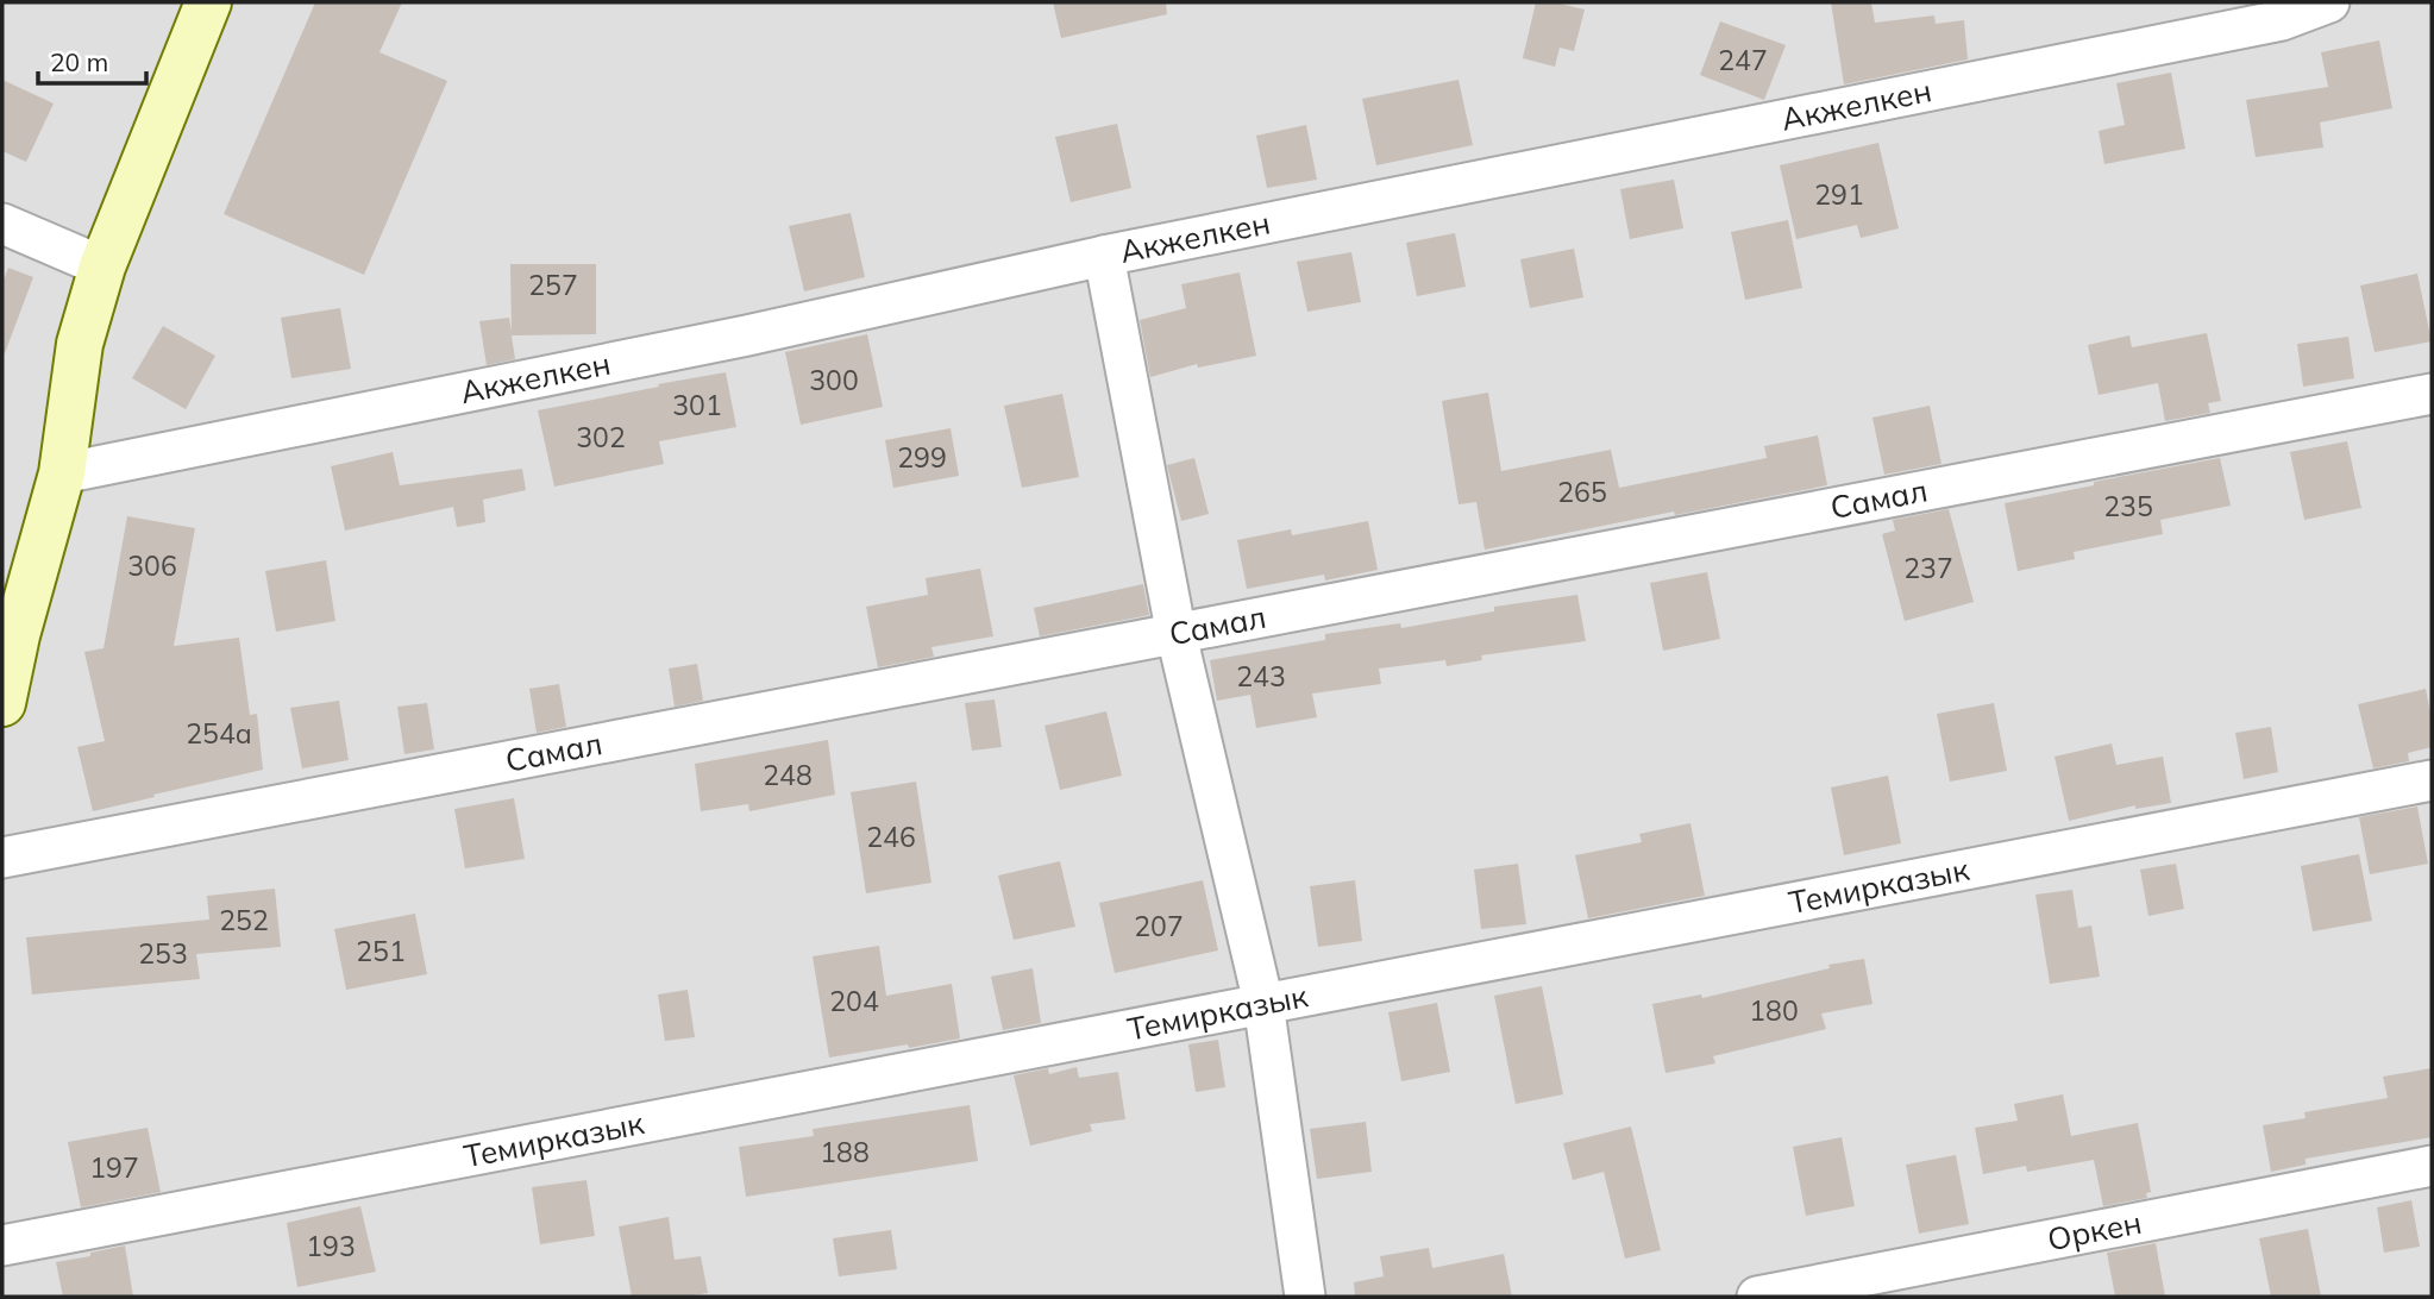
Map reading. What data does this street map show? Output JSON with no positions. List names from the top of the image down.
{
  "streets": {
    "street": [
      "Акжелкен",
      "Самал",
      "Темирказык",
      "Оркен"
    ]
  },
  "house_numbers": [
    "247",
    "291",
    "257",
    "300",
    "301",
    "302",
    "299",
    "265",
    "235",
    "306",
    "237",
    "243",
    "254а",
    "248",
    "246",
    "252",
    "207",
    "251",
    "253",
    "204",
    "180",
    "188",
    "197",
    "193"
  ],
  "scale_bar": "20 m"
}
